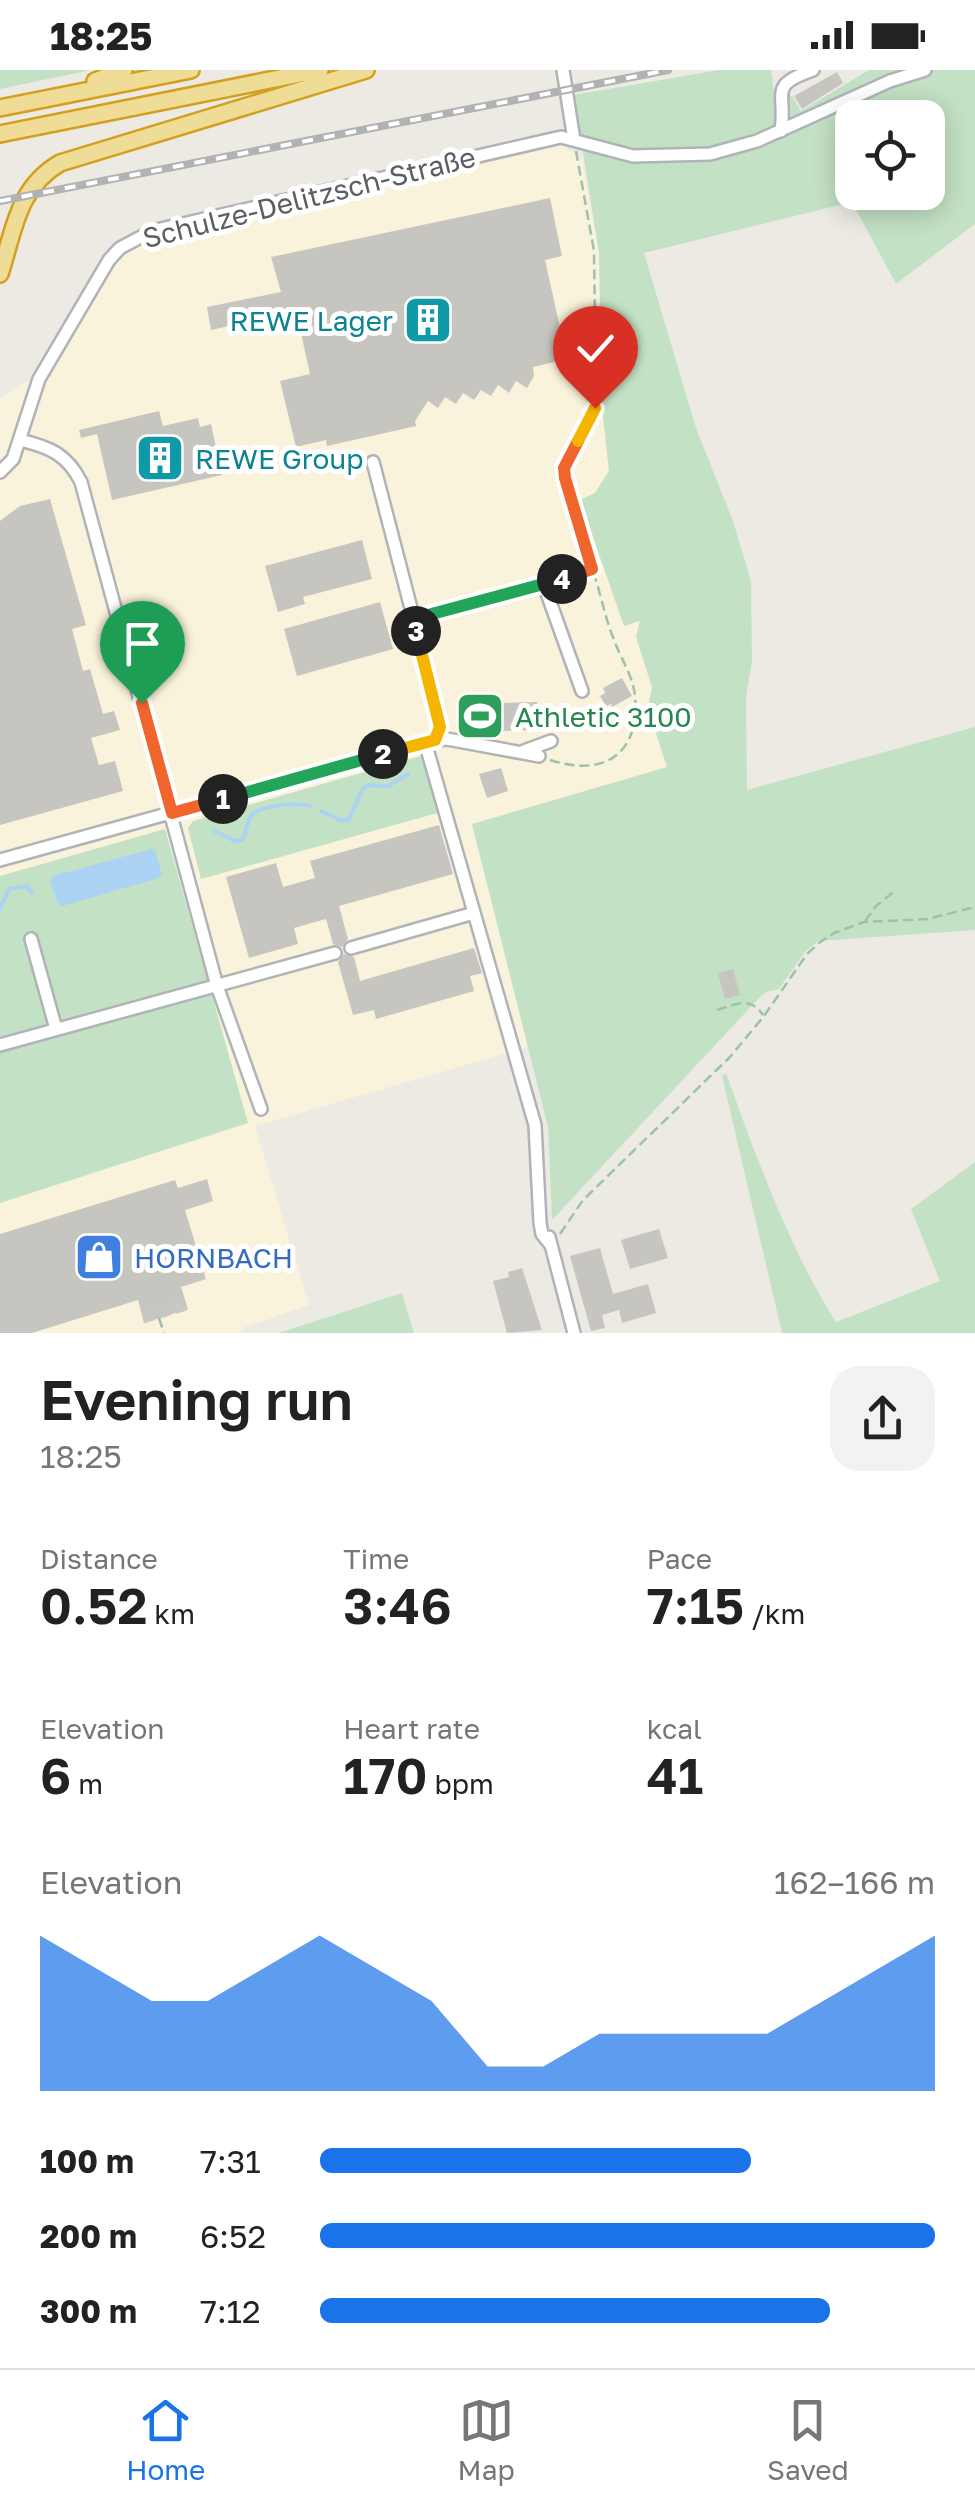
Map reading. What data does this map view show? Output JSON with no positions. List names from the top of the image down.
{
  "streets": {
    "street": ["Schulze-Delitzsch-Straße"]
  },
  "places": {
    "building": ["REWE Lager", "REWE Group"],
    "sports": ["Athletic 3100"],
    "shop": ["HORNBACH"]
  },
  "page": {
    "status": "18:25",
    "pins": [
      "4",
      "3",
      "2",
      "1"
    ],
    "heading": ["Evening run", "18:25"],
    "stats": [
      ["Distance", "0.52 km"],
      ["Time", "3:46"],
      ["Pace", "7:15 /km"],
      ["Elevation", "6 m"],
      ["Heart rate", "170 bpm"],
      ["kcal", "41"]
    ],
    "chart": ["Elevation", "162–166 m"],
    "list": [
      {
        "name": "100 m",
        "note": "7:31"
      },
      {
        "name": "200 m",
        "note": "6:52"
      },
      {
        "name": "300 m",
        "note": "7:12"
      }
    ],
    "tabs": ["Home", "Map", "Saved"]
  }
}
